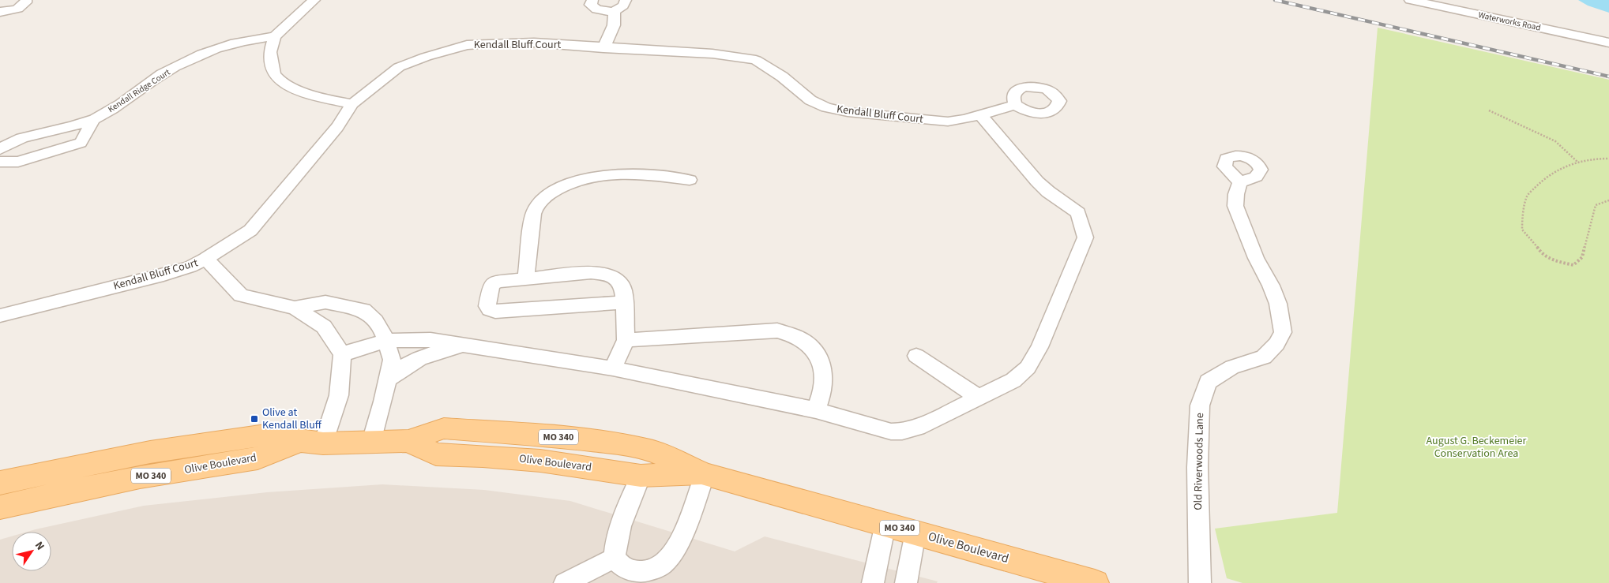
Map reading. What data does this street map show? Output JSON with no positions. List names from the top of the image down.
{
  "streets": {
    "main road": ["MO 340", "Olive Boulevard"],
    "street": [
      "Waterworks Road",
      "Kendall Bluff Court",
      "Kendall Ridge Court",
      "Old Riverwoods Lane"
    ]
  },
  "parks": ["August G. Beckemeier Conservation Area"],
  "places": {
    "transit": ["Olive at Kendall Bluff"]
  },
  "north": "top right"
}
